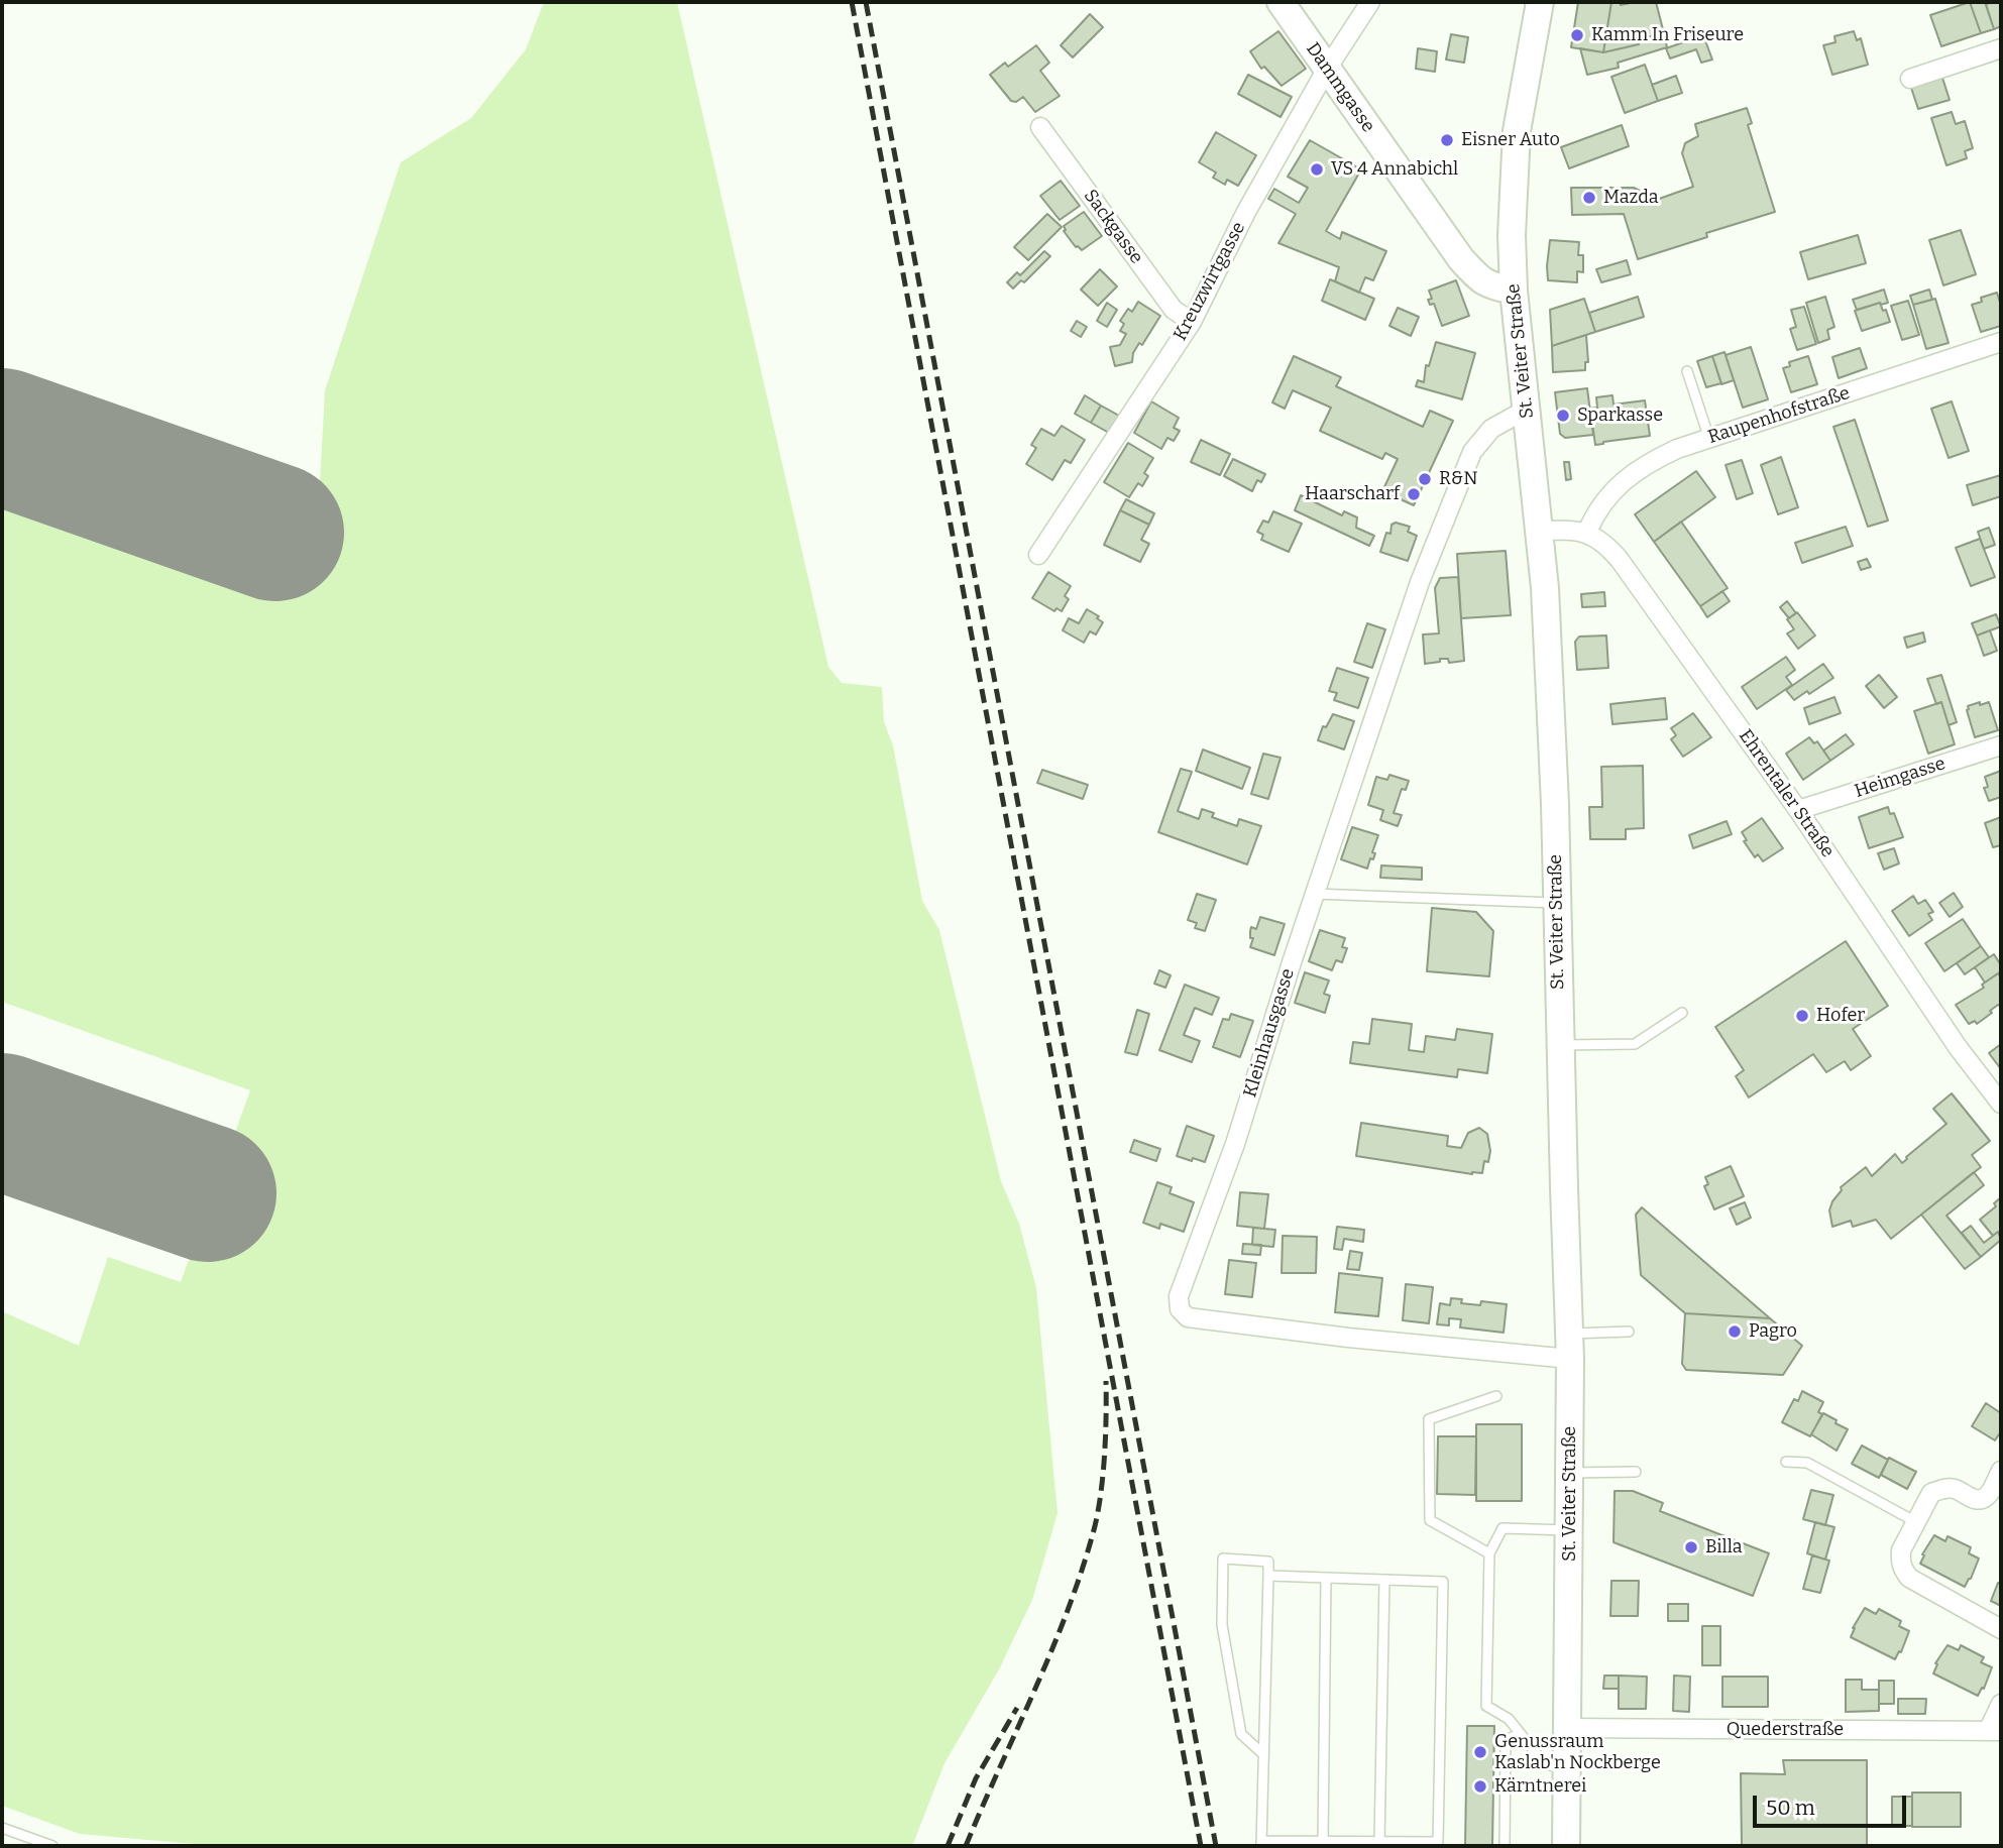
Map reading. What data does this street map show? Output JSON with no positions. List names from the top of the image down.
{
  "streets": {
    "main road": ["Dammgasse", "St. Veiter Straße"],
    "street": [
      "Sackgasse",
      "Kreuzwirtgasse",
      "Raupenhofstraße",
      "Heimgasse",
      "Ehrentaler Straße",
      "Kleinhausgasse",
      "Quederstraße"
    ]
  },
  "crossings": [
    ["Dammgasse", "Kreuzwirtgasse"],
    ["Dammgasse", "St. Veiter Straße"],
    ["Sackgasse", "Kreuzwirtgasse"],
    ["St. Veiter Straße", "Kleinhausgasse"],
    ["St. Veiter Straße", "Quederstraße"],
    ["Raupenhofstraße", "Ehrentaler Straße"],
    ["Heimgasse", "Ehrentaler Straße"]
  ],
  "places": [
    "Kamm In Friseure",
    "Eisner Auto",
    "VS 4 Annabichl",
    "Mazda",
    "Sparkasse",
    "R&N",
    "Haarscharf",
    "Hofer",
    "Pagro",
    "Billa",
    "Genussraum Kaslab'n Nockberge",
    "Kärntnerei"
  ],
  "scale_bar": "50 m"
}
